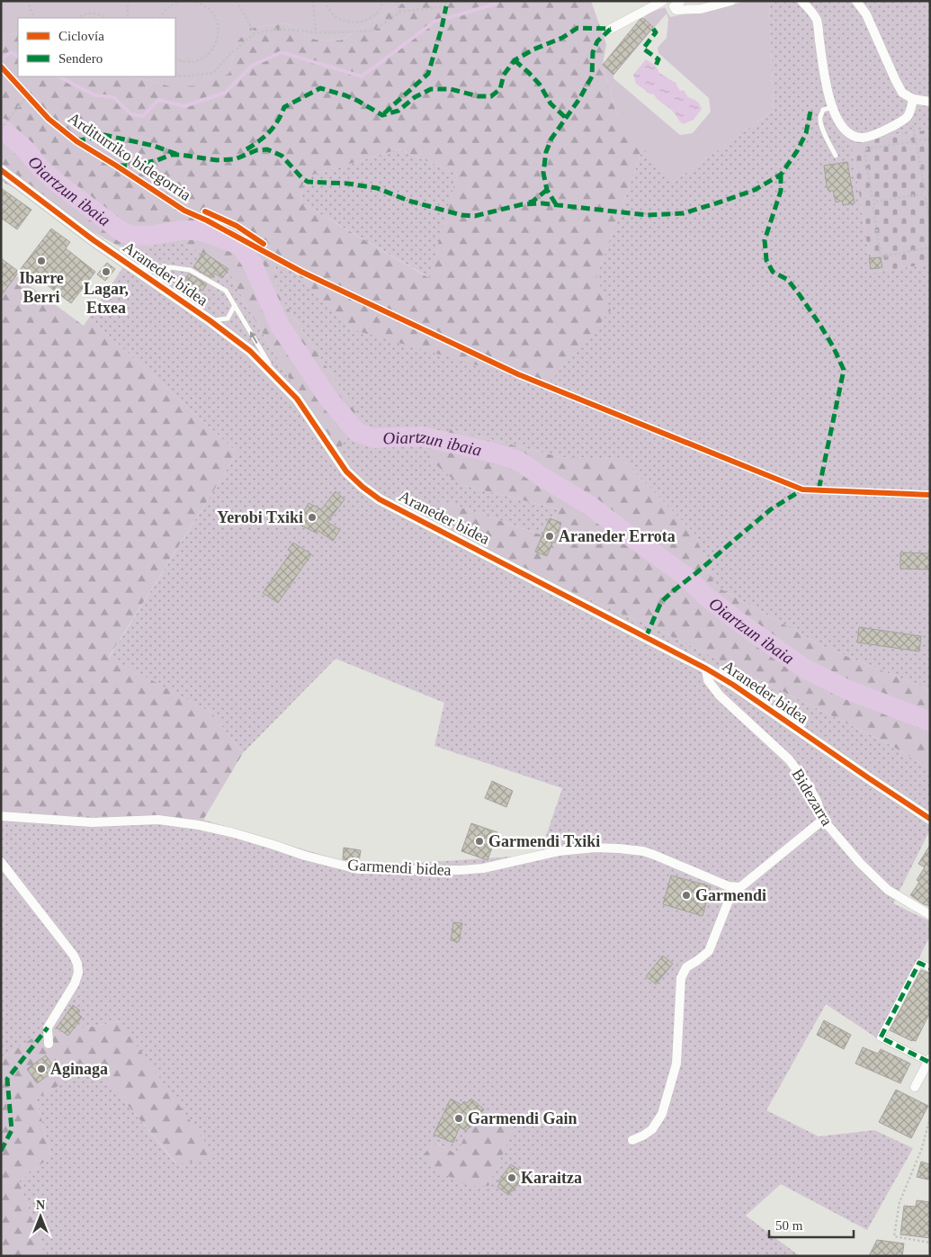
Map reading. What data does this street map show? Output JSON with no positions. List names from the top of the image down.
{
  "streets": {
    "street": ["Araneder bidea", "Bidezarra", "Garmendi bidea"],
    "cycle path": ["Arditurriko bidegorria"]
  },
  "crossings": [
    ["Araneder bidea", "Bidezarra"]
  ],
  "water": ["Oiartzun ibaia"],
  "places": [
    "Ibarre Berri",
    "Lagar, Etxea",
    "Yerobi Txiki",
    "Araneder Errota",
    "Garmendi Txiki",
    "Garmendi",
    "Aginaga",
    "Garmendi Gain",
    "Karaitza"
  ],
  "legend": ["Ciclovía", "Sendero"],
  "scale_bar": "50 m",
  "north": "top"
}
